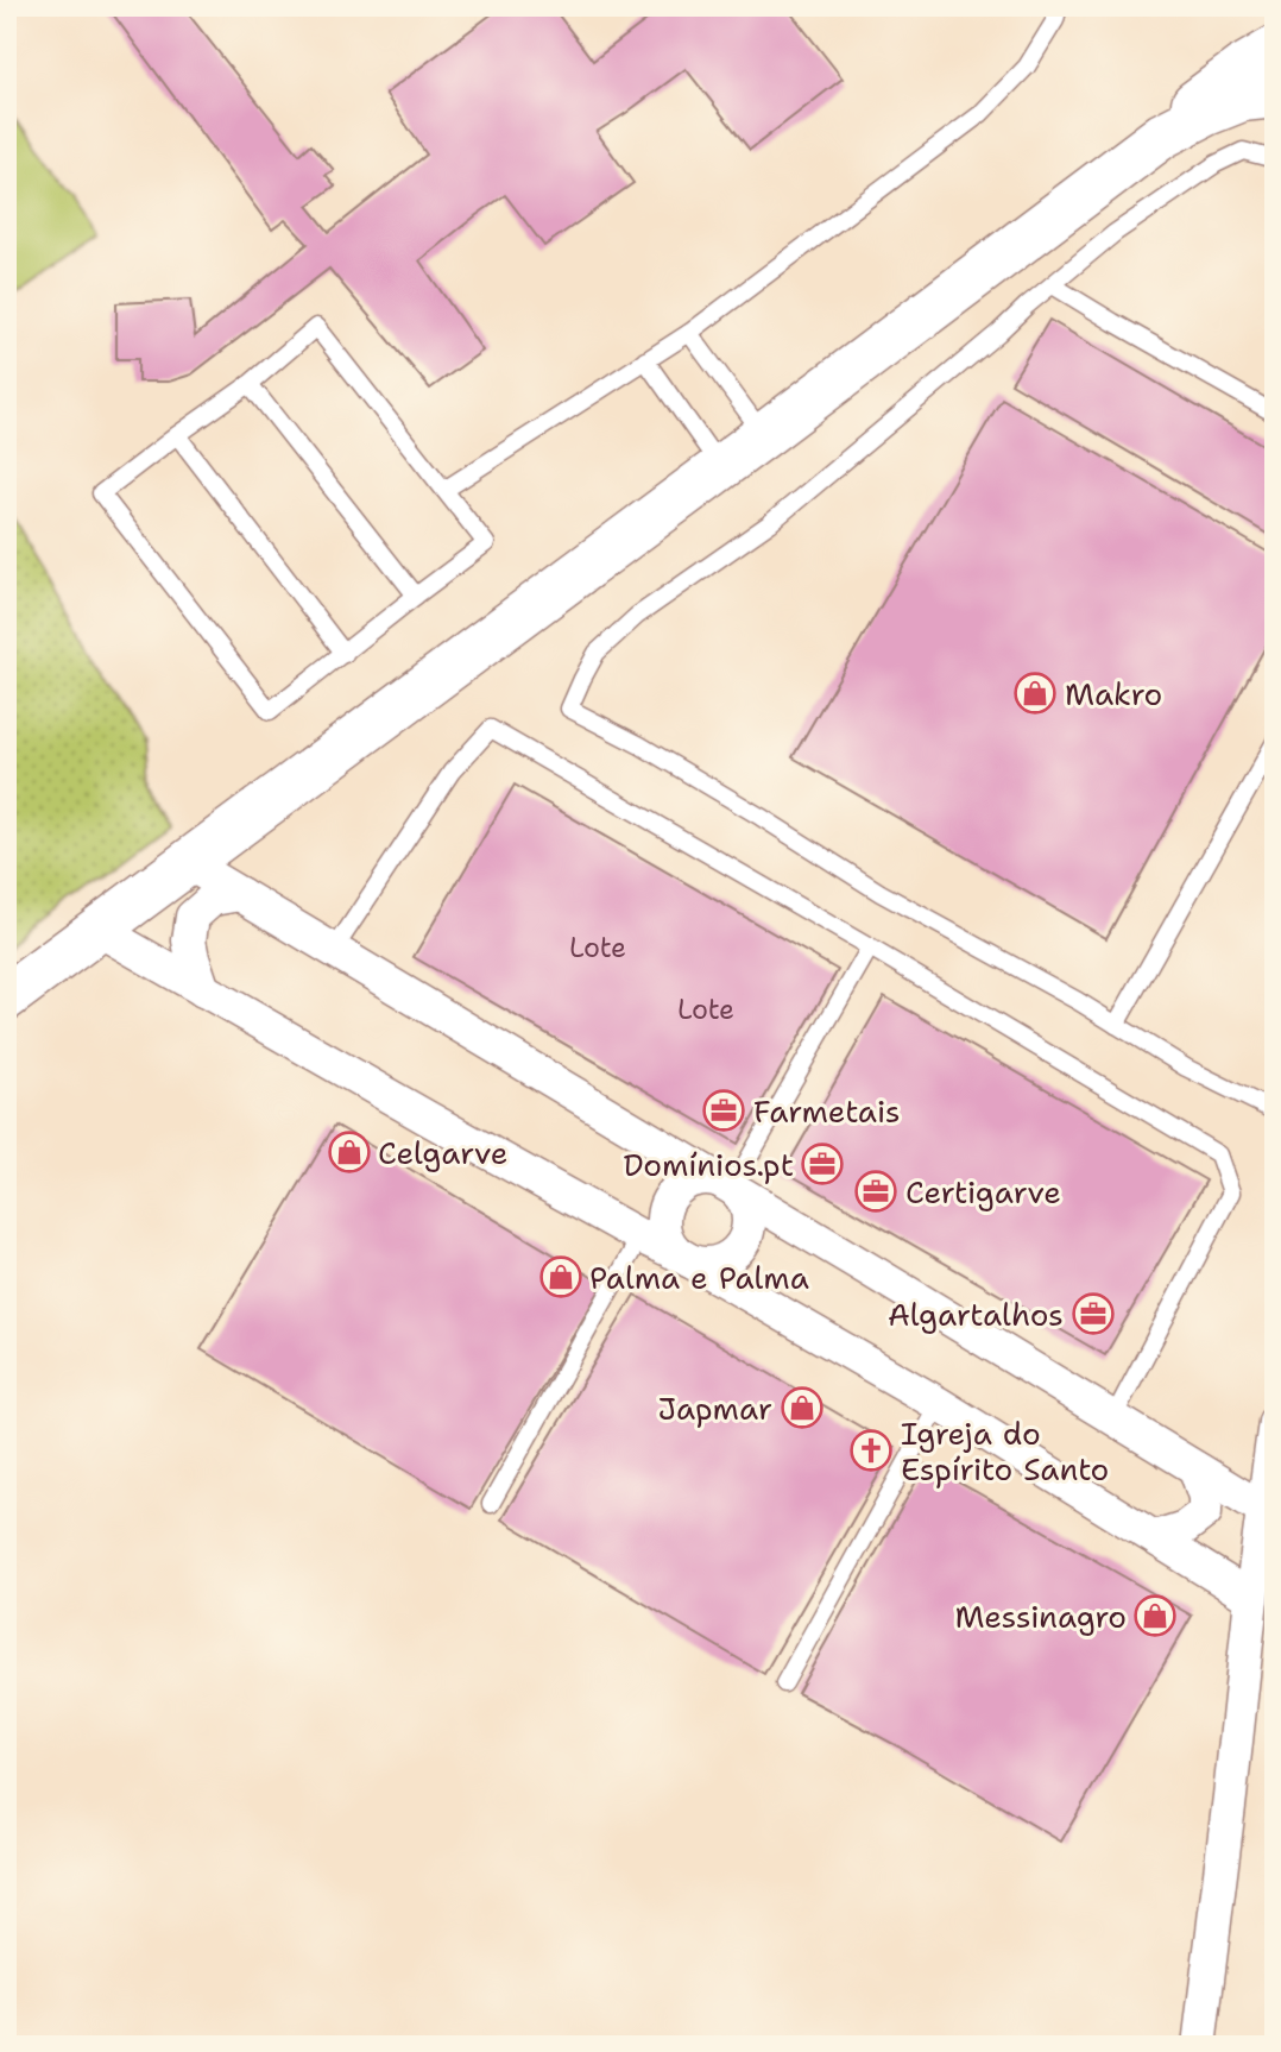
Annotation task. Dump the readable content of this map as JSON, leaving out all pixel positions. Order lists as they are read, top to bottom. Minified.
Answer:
{"places":{"shop":["Makro","Celgarve","Palma e Palma","Japmar","Messinagro"],"office":["Farmetais","Domínios.pt","Certigarve","Algartalhos"],"church":["Igreja do Espírito Santo"]},"house_numbers":["Lote","Lote"]}
